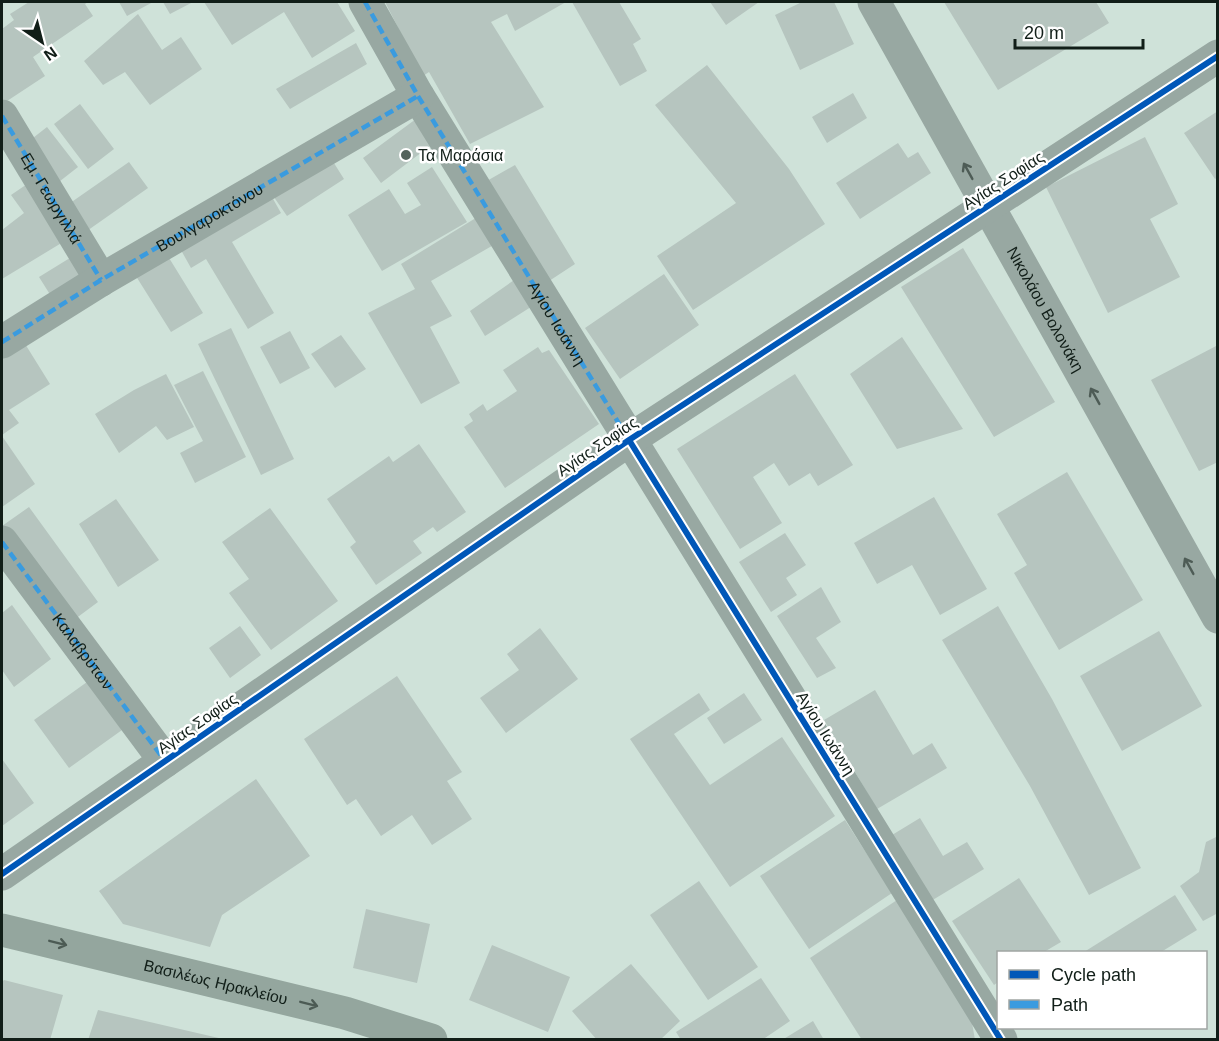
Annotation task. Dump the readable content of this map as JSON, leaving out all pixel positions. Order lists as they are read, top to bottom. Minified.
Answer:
{"streets":{"street":["Αγίας Σοφίας","Εμ. Γεωργιλλά","Βουλγαροκτόνου","Νικολάου Βολονάκη","Αγίου Ιωάννη","Καλαβρύτων","Βασιλέως Ηρακλείου"]},"crossings":[["Αγίας Σοφίας","Νικολάου Βολονάκη"],["Αγίας Σοφίας","Αγίου Ιωάννη"],["Αγίας Σοφίας","Καλαβρύτων"],["Εμ. Γεωργιλλά","Βουλγαροκτόνου"],["Βουλγαροκτόνου","Αγίου Ιωάννη"]],"one_way":["Νικολάου Βολονάκη","Βασιλέως Ηρακλείου"],"places":["Τα Μαράσια"],"legend":["Cycle path","Path"],"scale_bar":"20 m","north":"bottom right"}
